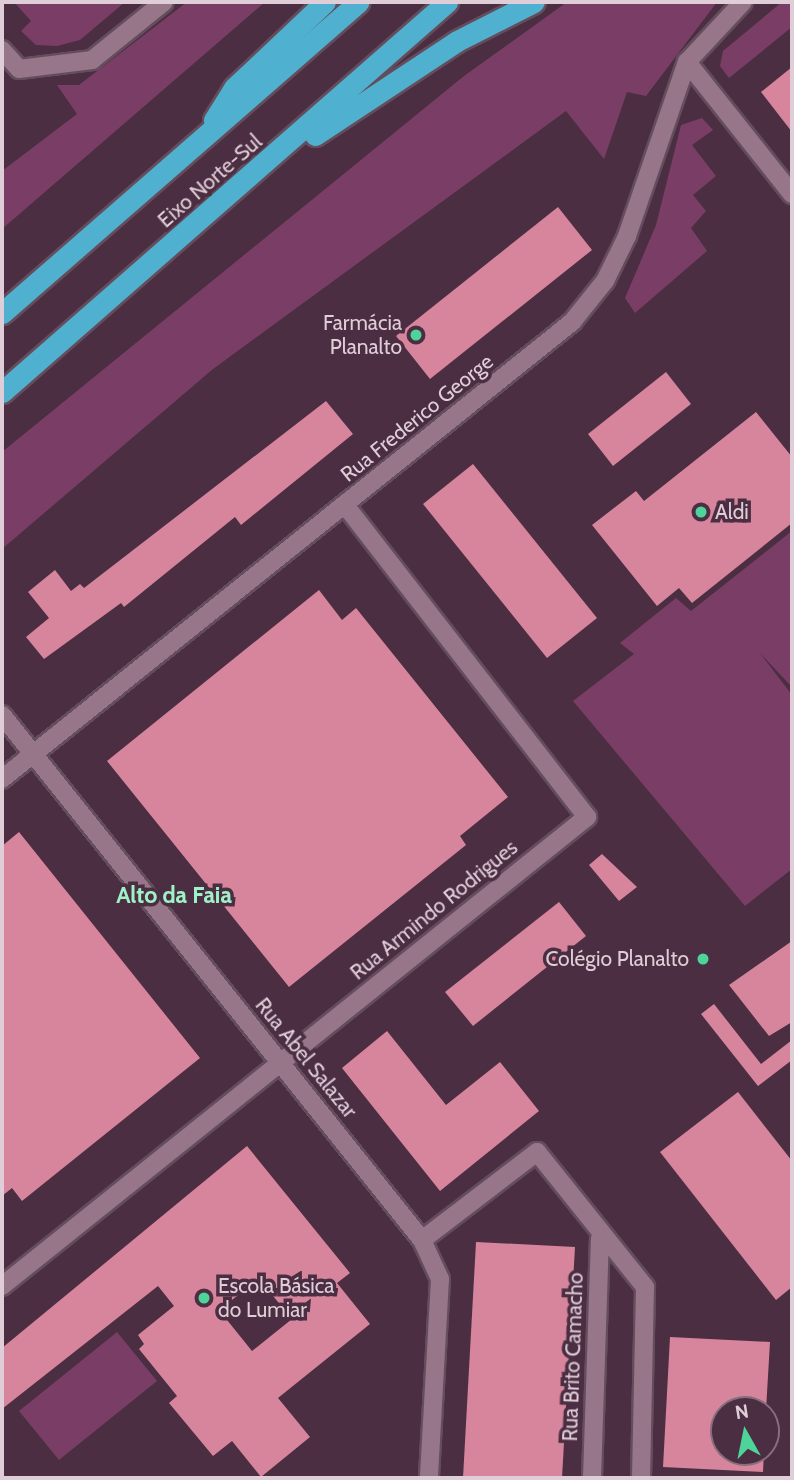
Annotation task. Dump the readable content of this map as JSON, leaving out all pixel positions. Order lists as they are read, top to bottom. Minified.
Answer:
{"streets":{"highway":["Eixo Norte-Sul"],"street":["Rua Frederico George","Rua Armindo Rodrigues","Rua Abel Salazar","Rua Brito Camacho"]},"crossings":[["Rua Frederico George","Rua Armindo Rodrigues"],["Rua Frederico George","Rua Abel Salazar"],["Rua Armindo Rodrigues","Rua Abel Salazar"]],"districts":["Alto da Faia"],"places":["Farmácia Planalto","Aldi","Colégio Planalto","Escola Básica do Lumiar"],"north":"top"}
